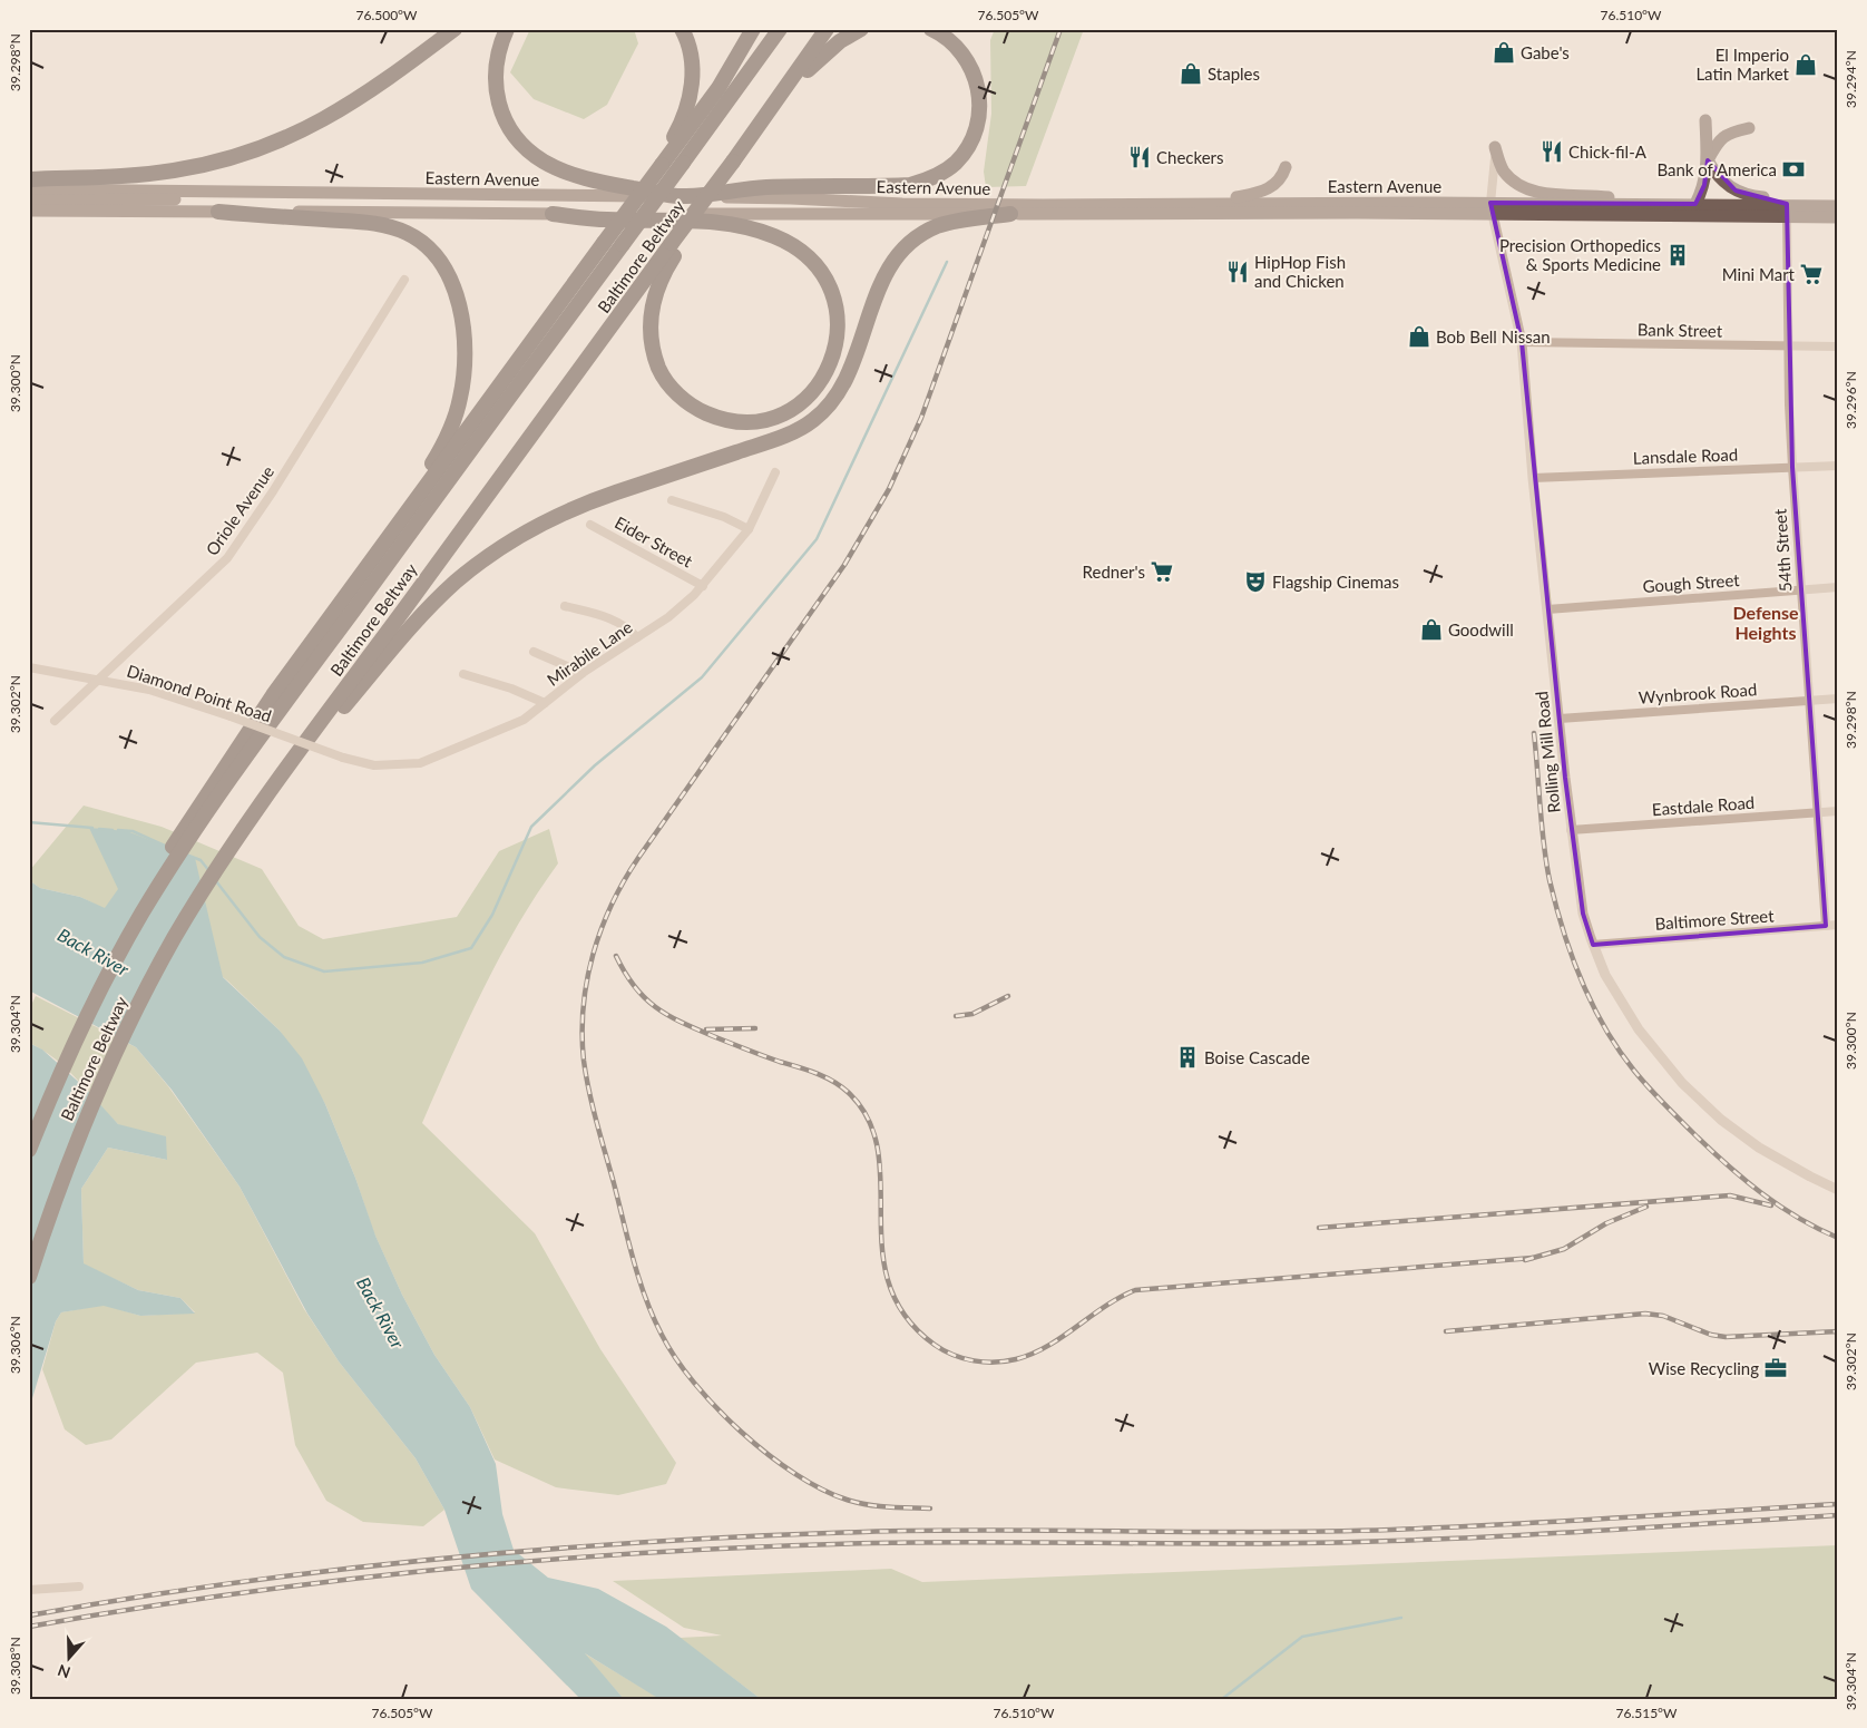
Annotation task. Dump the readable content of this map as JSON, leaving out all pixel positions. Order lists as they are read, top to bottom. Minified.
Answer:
{"streets":{"highway":["Baltimore Beltway"],"main road":["Eastern Avenue"],"street":["Bank Street","Lansdale Road","Oriole Avenue","Eider Street","54th Street","Gough Street","Mirabile Lane","Diamond Point Road","Wynbrook Road","Rolling Mill Road","Eastdale Road","Baltimore Street"]},"crossings":[["Eastern Avenue","54th Street"],["Eastern Avenue","Rolling Mill Road"],["Bank Street","54th Street"],["Bank Street","Rolling Mill Road"],["Lansdale Road","54th Street"],["Lansdale Road","Rolling Mill Road"],["Oriole Avenue","Diamond Point Road"],["Eider Street","Mirabile Lane"],["54th Street","Gough Street"],["54th Street","Wynbrook Road"],["54th Street","Eastdale Road"],["54th Street","Baltimore Street"],["Gough Street","Rolling Mill Road"],["Mirabile Lane","Diamond Point Road"],["Wynbrook Road","Rolling Mill Road"],["Rolling Mill Road","Eastdale Road"],["Rolling Mill Road","Baltimore Street"]],"districts":["Defense Heights"],"water":["Back River"],"places":{"shop":["Gabe's","El Imperio Latin Market","Staples","Bob Bell Nissan","Goodwill"],"restaurant":["Chick-fil-A","Checkers","HipHop Fish and Chicken"],"bank":["Bank of America"],"building":["Precision Orthopedics & Sports Medicine","Boise Cascade"],"supermarket":["Mini Mart","Redner's"],"theatre":["Flagship Cinemas"],"office":["Wise Recycling"]},"north":"bottom","coordinates":["76.500°W","76.505°W","76.510°W","39.298°N","39.294°N","39.300°N","39.296°N","39.302°N","39.304°N","39.306°N","39.308°N","76.515°W"]}
